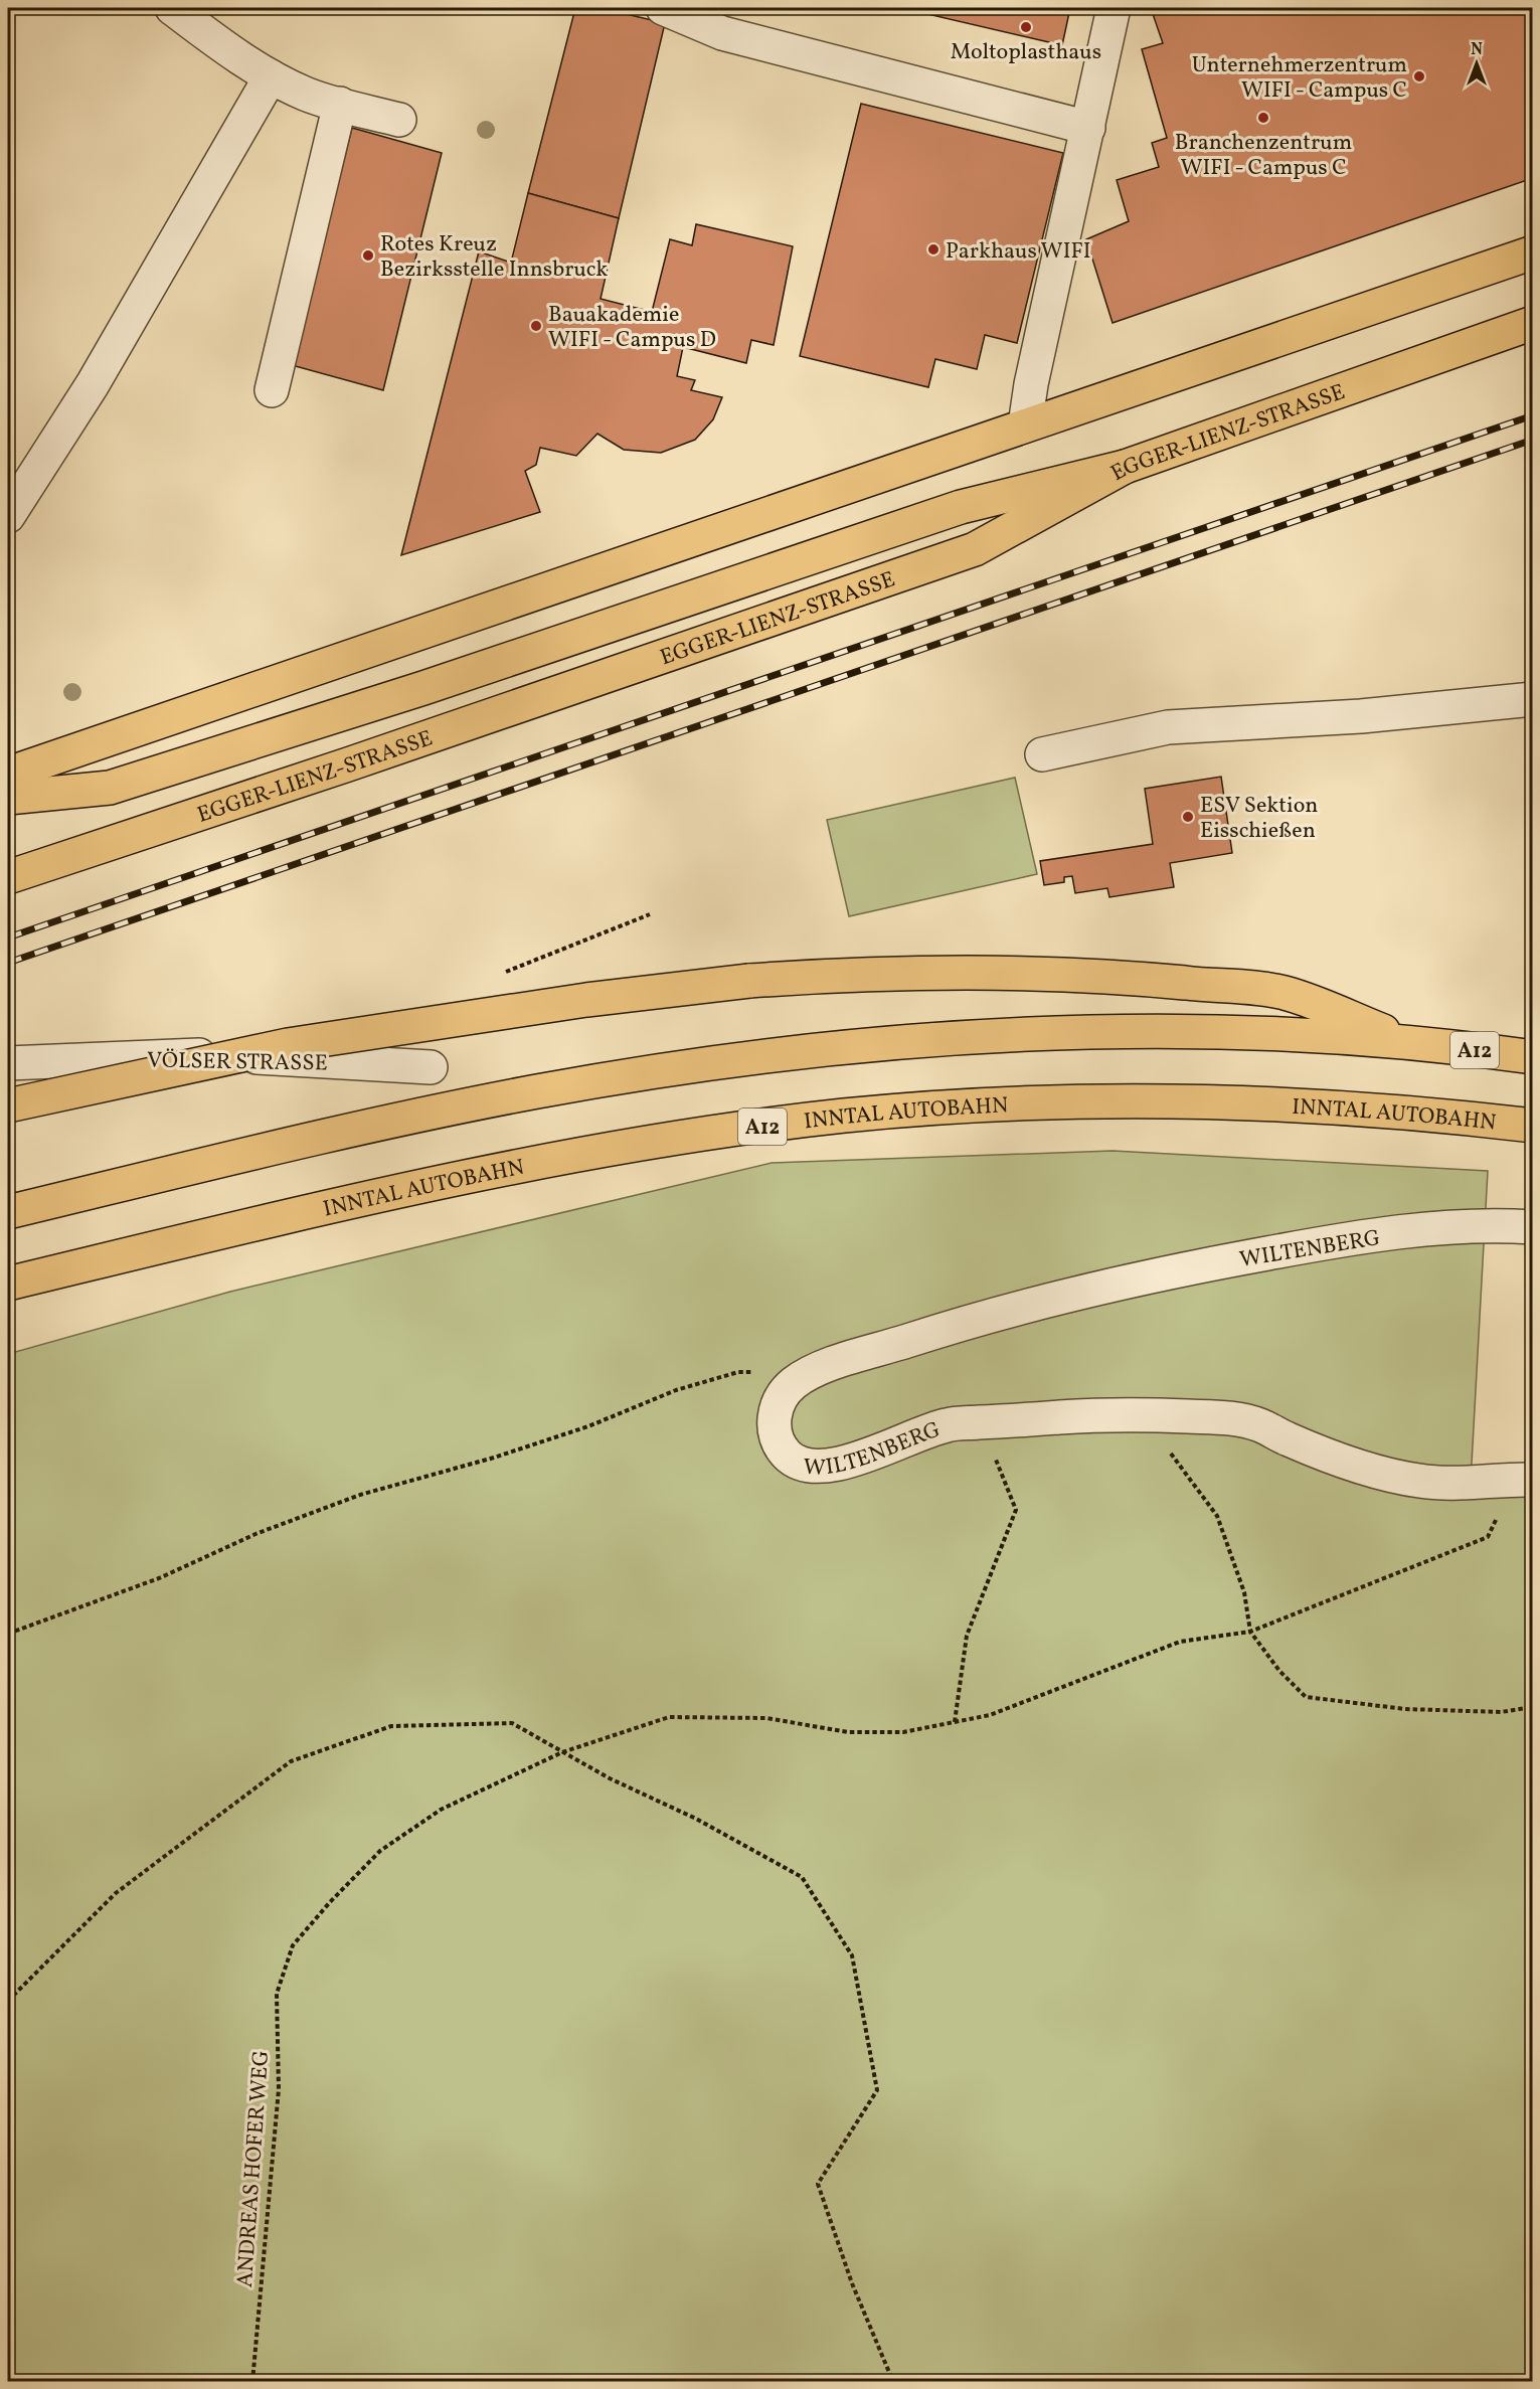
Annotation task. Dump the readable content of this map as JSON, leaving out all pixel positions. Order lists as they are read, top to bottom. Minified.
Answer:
{"streets":{"main road":["EGGER-LIENZ-STRASSE","A12","INNTAL AUTOBAHN"],"street":["VÖLSER STRASSE","WILTENBERG"],"path":["ANDREAS HOFER WEG"]},"crossings":[["WILTENBERG","ANDREAS HOFER WEG"]],"places":["Moltoplasthaus","Unternehmerzentrum WIFI - Campus C","Branchenzentrum WIFI - Campus C","Parkhaus WIFI","Rotes Kreuz Bezirksstelle Innsbruck","Bauakademie WIFI - Campus D","ESV Sektion Eisschießen"],"north":"top"}
